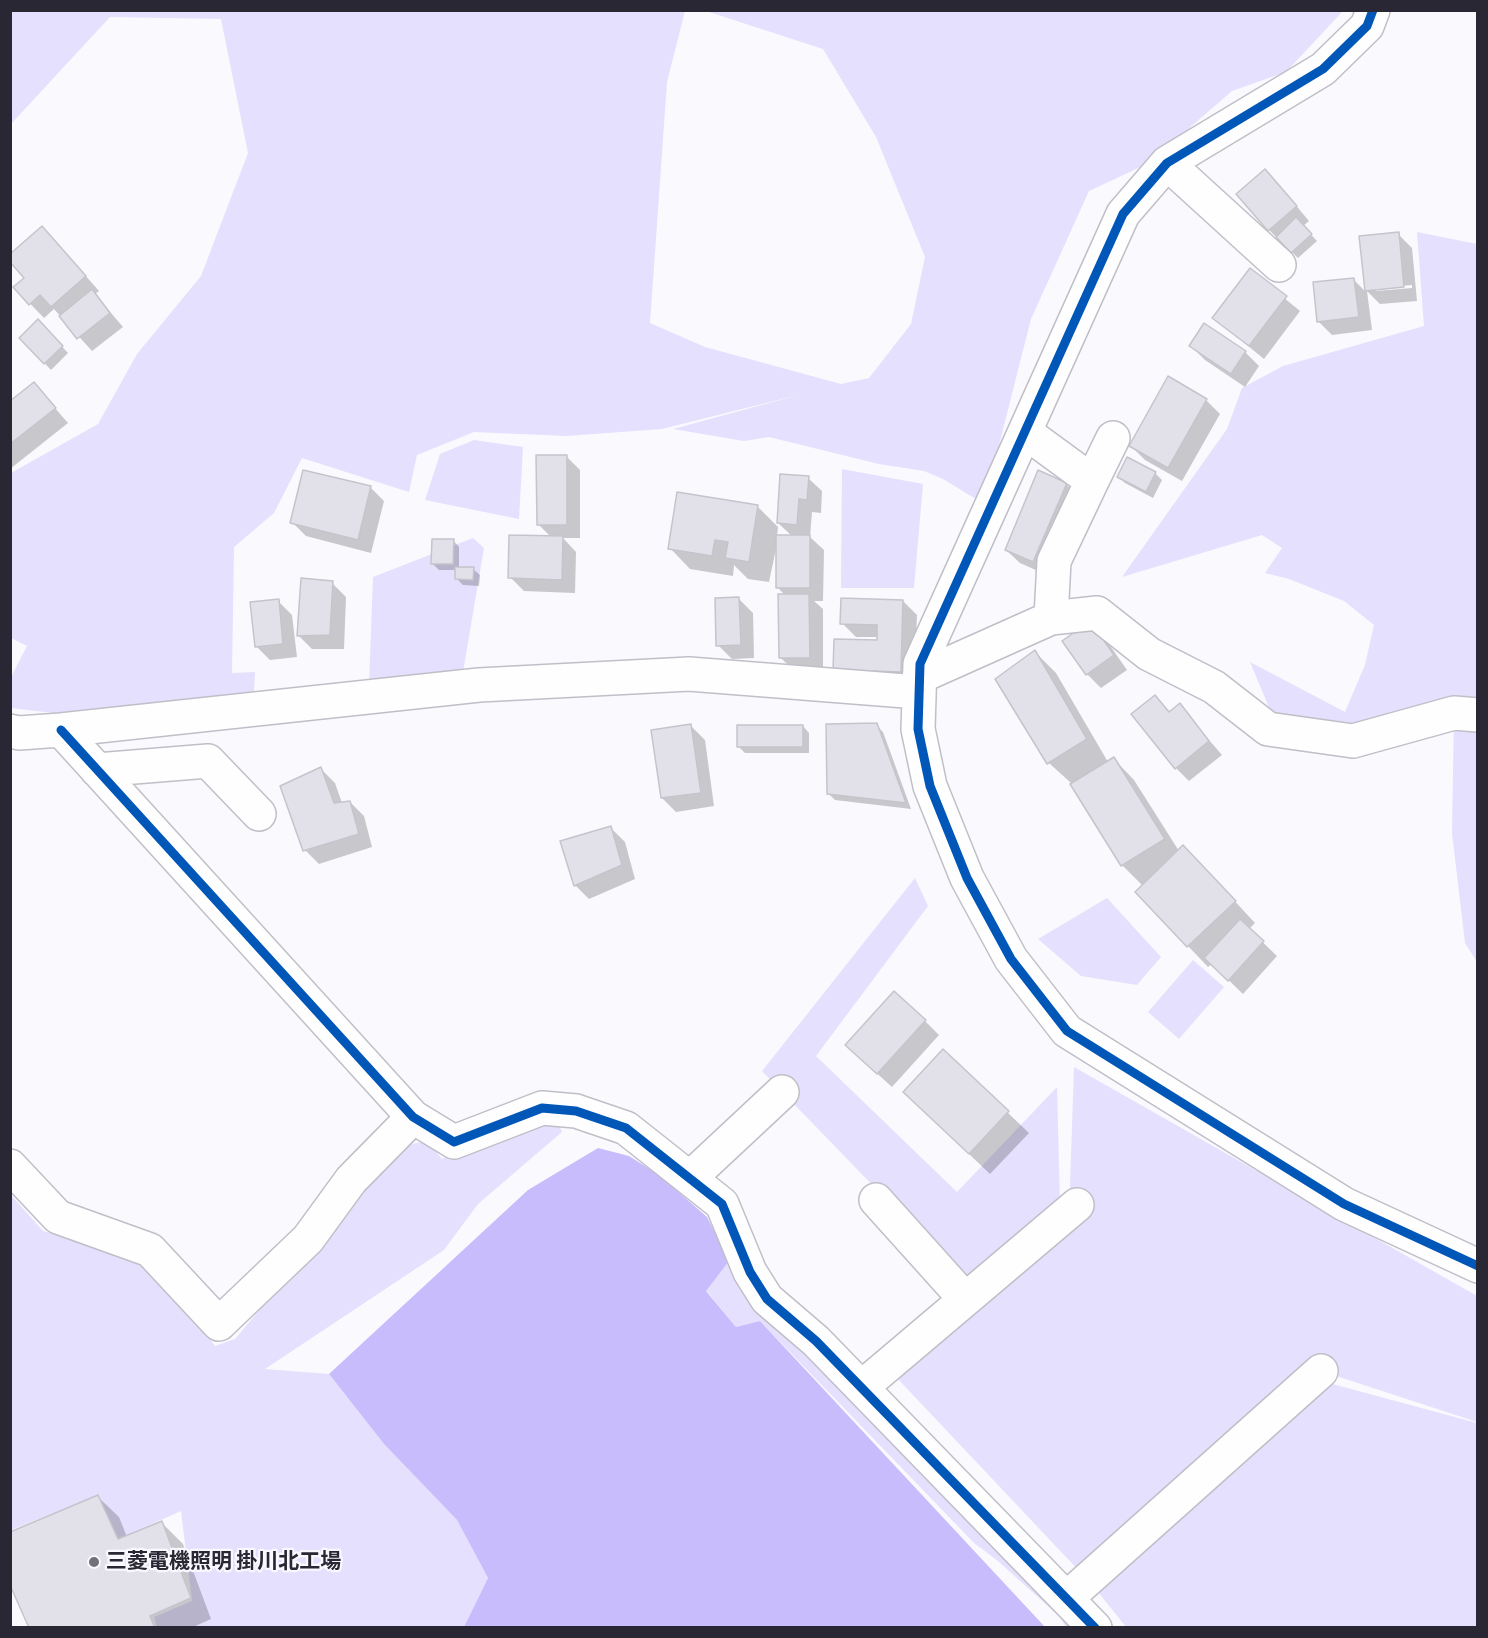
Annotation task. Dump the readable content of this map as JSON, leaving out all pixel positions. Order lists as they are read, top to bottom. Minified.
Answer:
{"places":["三菱電機照明 掛川北工場"]}
